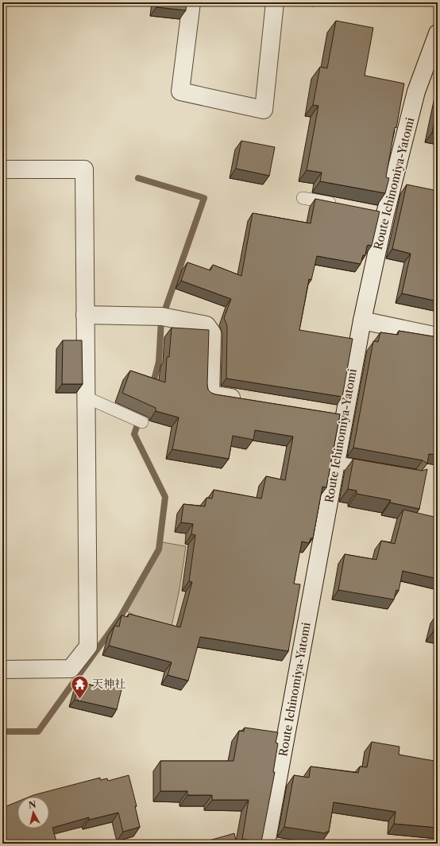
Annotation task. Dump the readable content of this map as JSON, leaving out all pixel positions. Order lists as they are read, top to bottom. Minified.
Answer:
{"streets":{"street":["Route Ichinomiya-Yatomi"]},"places":{"temple":["天神社"]},"north":"top"}
